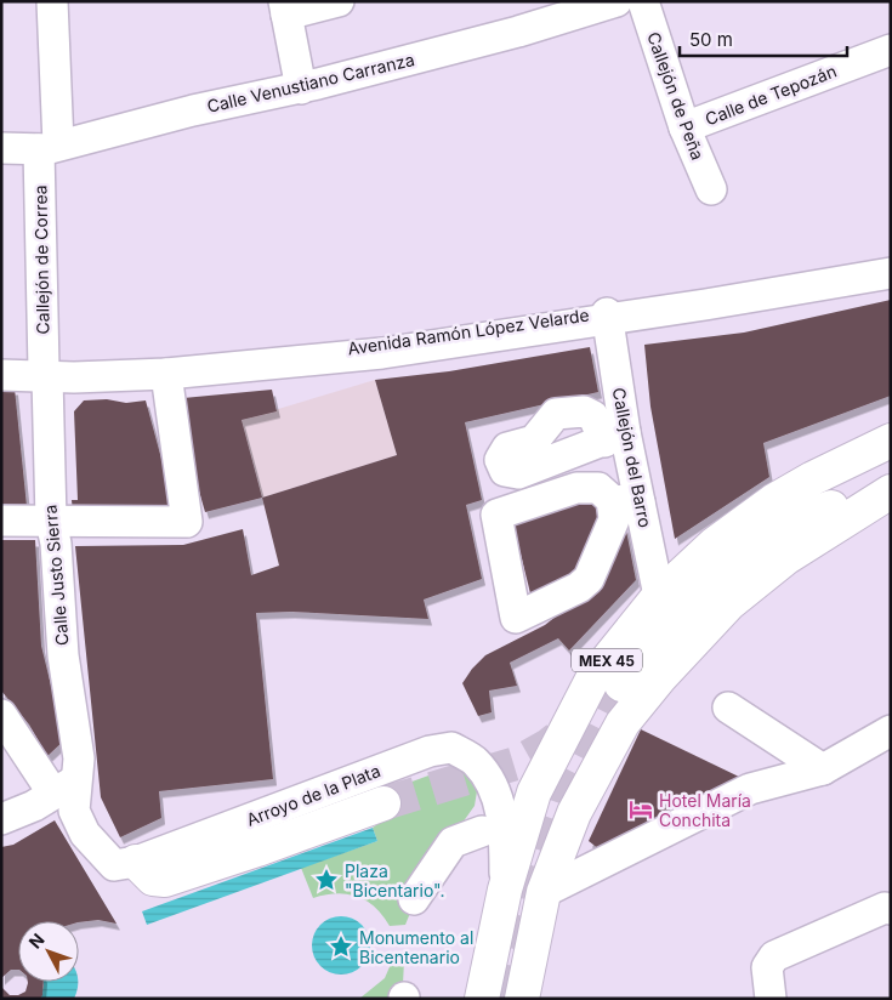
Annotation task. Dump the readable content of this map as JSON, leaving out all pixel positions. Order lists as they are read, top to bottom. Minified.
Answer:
{"streets":{"main road":["MEX 45"],"street":["Calle Venustiano Carranza","Calle de Tepozán","Callejón de Peña","Callejón de Correa","Avenida Ramón López Velarde","Callejón del Barro","Calle Justo Sierra","Arroyo de la Plata"]},"crossings":[["Calle Venustiano Carranza","Callejón de Correa"],["Calle de Tepozán","Callejón de Peña"],["Callejón de Correa","Avenida Ramón López Velarde"],["Callejón de Correa","Calle Justo Sierra"],["Avenida Ramón López Velarde","Callejón del Barro"],["Avenida Ramón López Velarde","Calle Justo Sierra"],["Callejón del Barro","MEX 45"],["Calle Justo Sierra","Arroyo de la Plata"],["MEX 45","Arroyo de la Plata"]],"places":{"hotel":["Hotel María Conchita"],"place":["Plaza \"Bicentario\".","Monumento al Bicentenario"]},"scale_bar":"50 m","north":"top left"}
